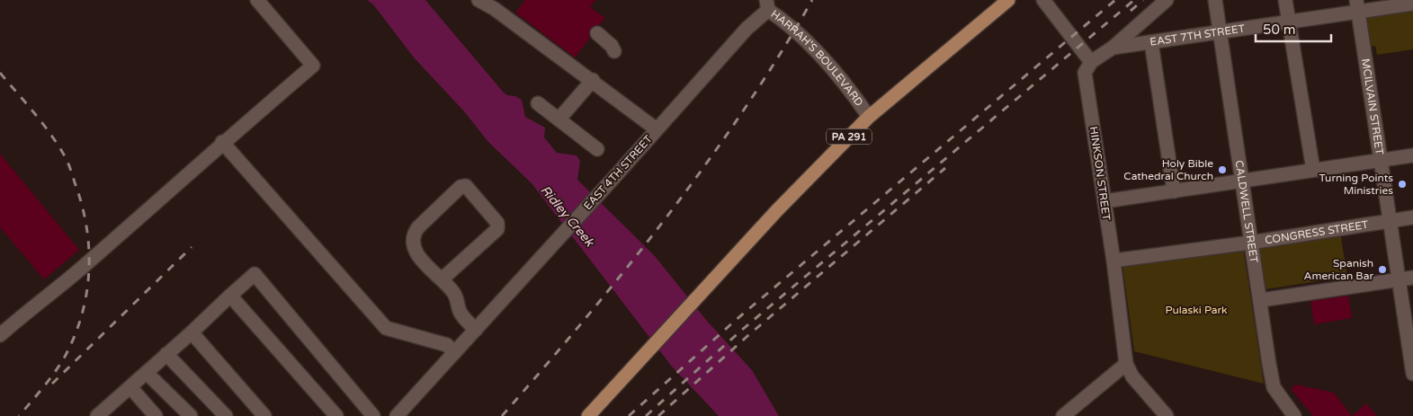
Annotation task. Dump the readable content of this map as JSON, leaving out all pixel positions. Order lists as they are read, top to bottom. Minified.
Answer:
{"streets":{"main road":["PA 291"],"street":["EAST 7TH STREET","HARRAH'S BOULEVARD","MCILVAIN STREET","EAST 4TH STREET","HINKSON STREET","CALDWELL STREET","CONGRESS STREET"]},"crossings":[["EAST 7TH STREET","MCILVAIN STREET"],["EAST 7TH STREET","HINKSON STREET"],["EAST 7TH STREET","CALDWELL STREET"],["HARRAH'S BOULEVARD","PA 291"],["HARRAH'S BOULEVARD","EAST 4TH STREET"],["MCILVAIN STREET","CONGRESS STREET"],["HINKSON STREET","CONGRESS STREET"],["CALDWELL STREET","CONGRESS STREET"]],"water":["Ridley Creek"],"parks":["Pulaski Park"],"places":["Holy Bible Cathedral Church","Turning Points Ministries","Spanish American Bar"],"scale_bar":"50 m"}
